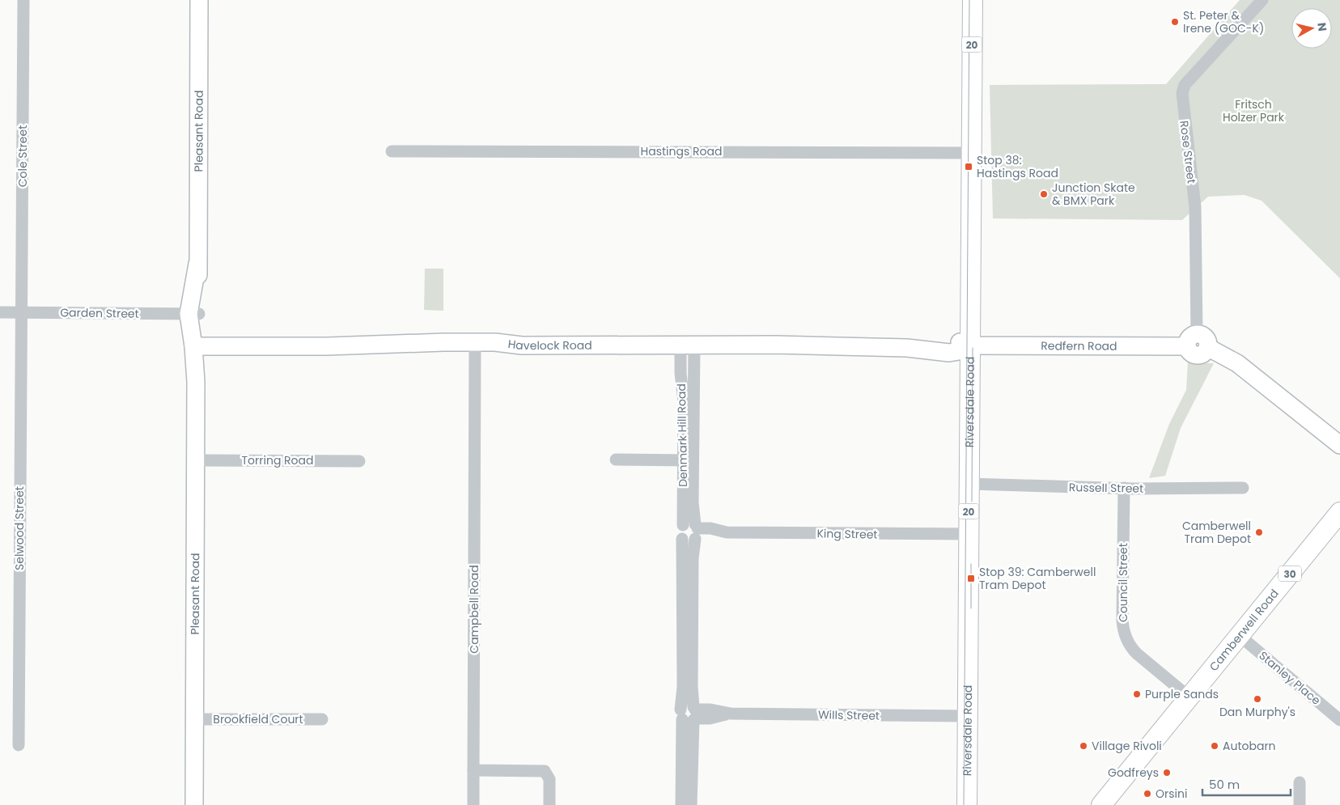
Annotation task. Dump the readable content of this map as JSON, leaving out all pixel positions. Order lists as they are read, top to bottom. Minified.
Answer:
{"streets":{"main road":["20","Riversdale Road","30","Camberwell Road"],"street":["Pleasant Road","Hastings Road","Rose Street","Cole Street","Garden Street","Havelock Road","Redfern Road","Denmark Hill Road","Torring Road","Russell Street","Selwood Street","King Street","Council Street","Campbell Road","Stanley Place","Wills Street","Brookfield Court"]},"crossings":[["Pleasant Road","Garden Street"],["Pleasant Road","Havelock Road"],["Pleasant Road","Torring Road"],["Pleasant Road","Brookfield Court"],["Hastings Road","Riversdale Road"],["Rose Street","Redfern Road"],["Cole Street","Garden Street"],["Cole Street","Selwood Street"],["Garden Street","Selwood Street"],["Havelock Road","Redfern Road"],["Havelock Road","Riversdale Road"],["Havelock Road","Denmark Hill Road"],["Havelock Road","Campbell Road"],["Redfern Road","Riversdale Road"],["Riversdale Road","Russell Street"],["Riversdale Road","King Street"],["Riversdale Road","Wills Street"],["Denmark Hill Road","King Street"],["Denmark Hill Road","Wills Street"],["Russell Street","Council Street"],["Council Street","Camberwell Road"],["Camberwell Road","Stanley Place"]],"parks":["Fritsch Holzer Park"],"places":{"other":["St. Peter & Irene (GOC-K)","Junction Skate & BMX Park","Camberwell Tram Depot","Purple Sands","Dan Murphy's","Village Rivoli","Autobarn","Godfreys","Orsini"],"transit":["Stop 38: Hastings Road","Stop 39: Camberwell Tram Depot"]},"scale_bar":"50 m","north":"right"}
